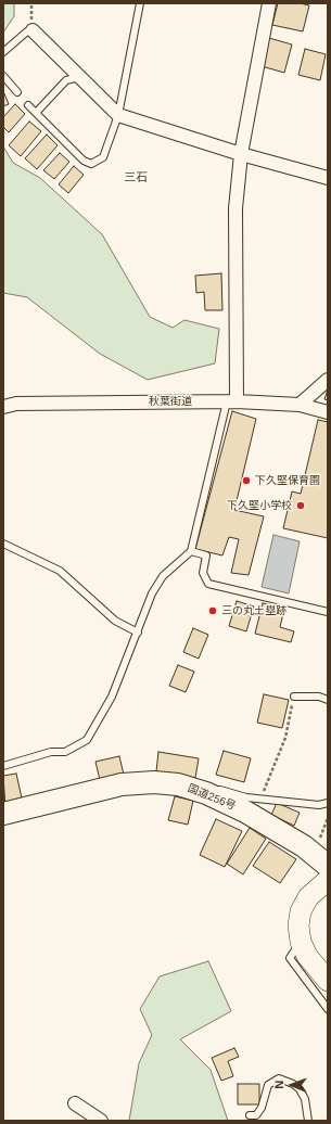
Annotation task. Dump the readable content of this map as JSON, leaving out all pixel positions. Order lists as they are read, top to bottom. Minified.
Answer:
{"streets":{"highway":["国道256号"],"street":["秋葉街道"]},"districts":["三石"],"places":["下久堅保育園","下久堅小学校","三の丸土塁跡"],"north":"left"}
